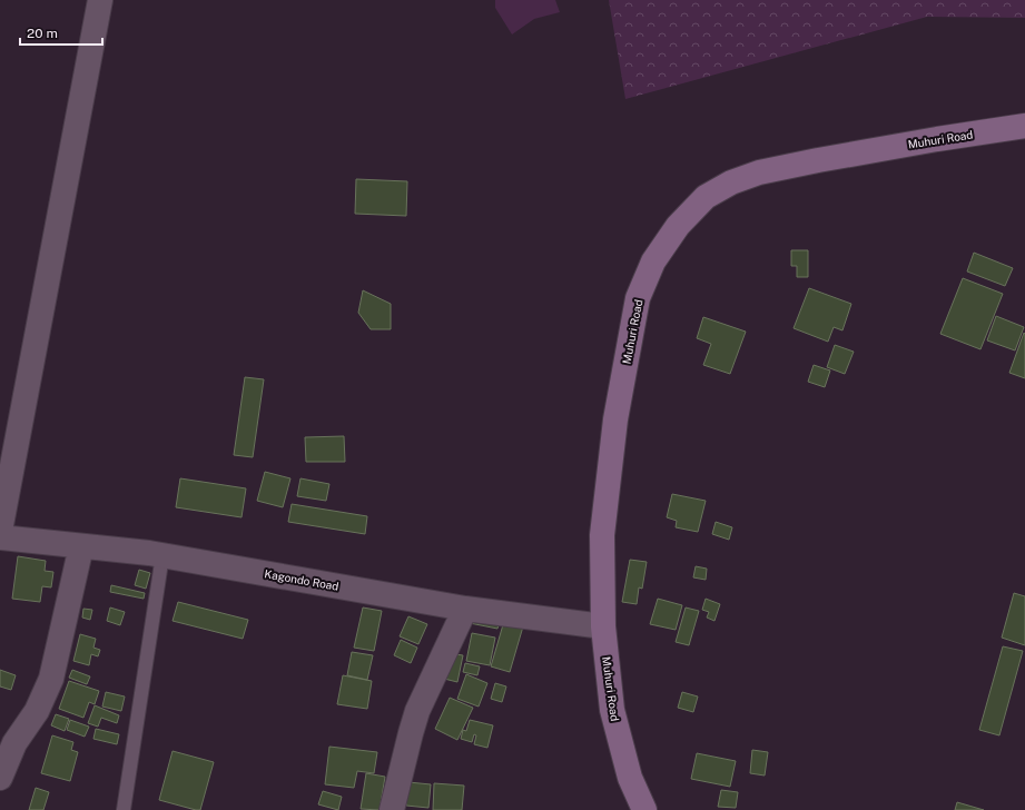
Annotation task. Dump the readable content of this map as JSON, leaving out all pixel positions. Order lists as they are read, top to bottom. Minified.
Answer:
{"streets":{"main road":["Muhuri Road"],"street":["Kagondo Road"]},"crossings":[["Muhuri Road","Kagondo Road"]],"scale_bar":"20 m"}
